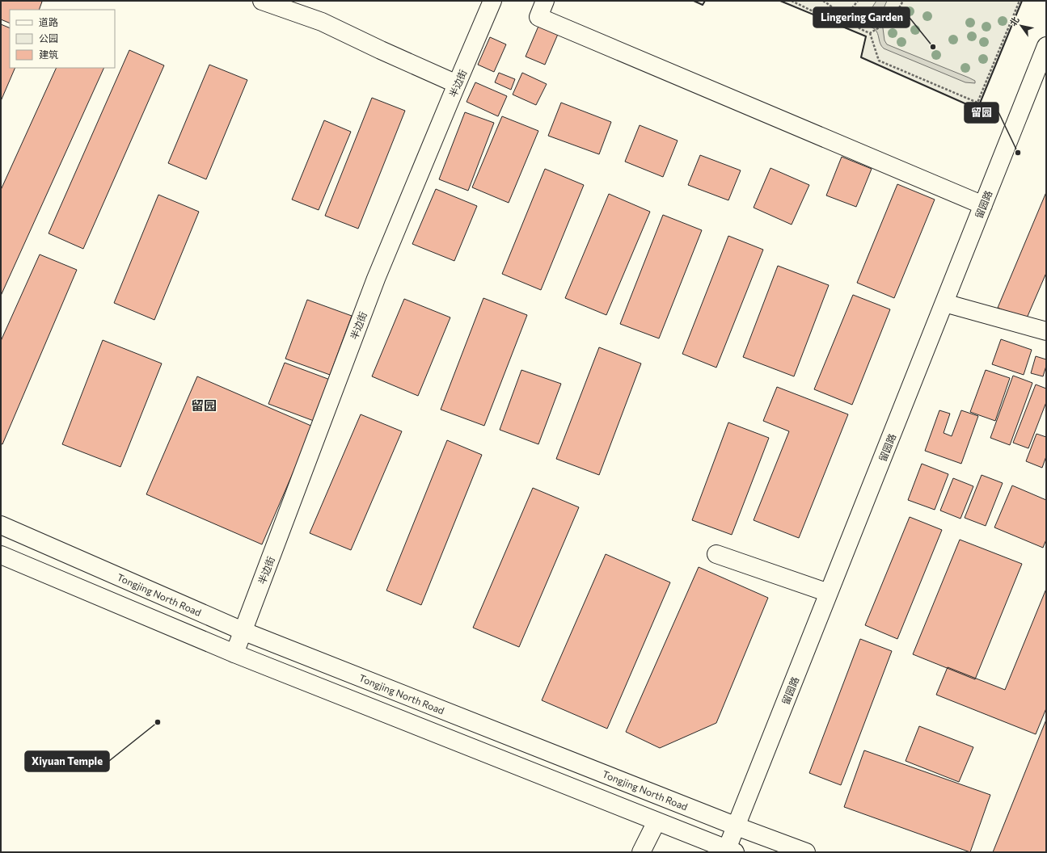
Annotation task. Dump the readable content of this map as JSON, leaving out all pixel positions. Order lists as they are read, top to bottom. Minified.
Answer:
{"streets":{"street":["半边街","留园路","Tongjing North Road"]},"crossings":[["半边街","Tongjing North Road"],["留园路","Tongjing North Road"]],"districts":["留园"],"places":["Lingering Garden","留园","Xiyuan Temple"],"legend":["道路","公园","建筑"],"north":"top left"}
